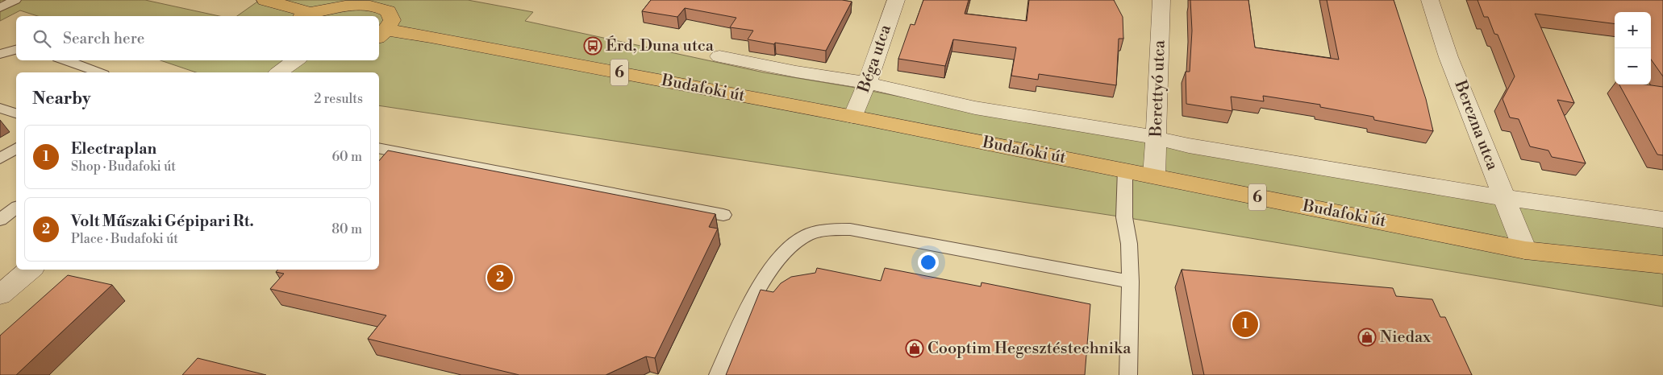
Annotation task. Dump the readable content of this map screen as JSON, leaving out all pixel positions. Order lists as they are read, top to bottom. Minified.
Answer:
{"streets":{"main road":["6","Budafoki út"],"street":["Béga utca","Berettyó utca","Berezna utca"]},"crossings":[["Béga utca","Budafoki út"],["6","Budafoki út"],["Budafoki út","Berettyó utca"],["Budafoki út","Berezna utca"]],"places":{"bus stop":["Érd, Duna utca"],"shop":["Niedax","Cooptim Hegesztéstechnika"]},"page":{"map_buttons":["+","−"],"search":"Search here","heading":["Nearby","2 results"],"list":[{"mark":"1","name":"Electraplan","note":"Shop · Budafoki út","value":"60 m"},{"mark":"2","name":"Volt Műszaki Gépipari Rt.","note":"Place · Budafoki út","value":"80 m"}],"pins":["2","1"]}}
